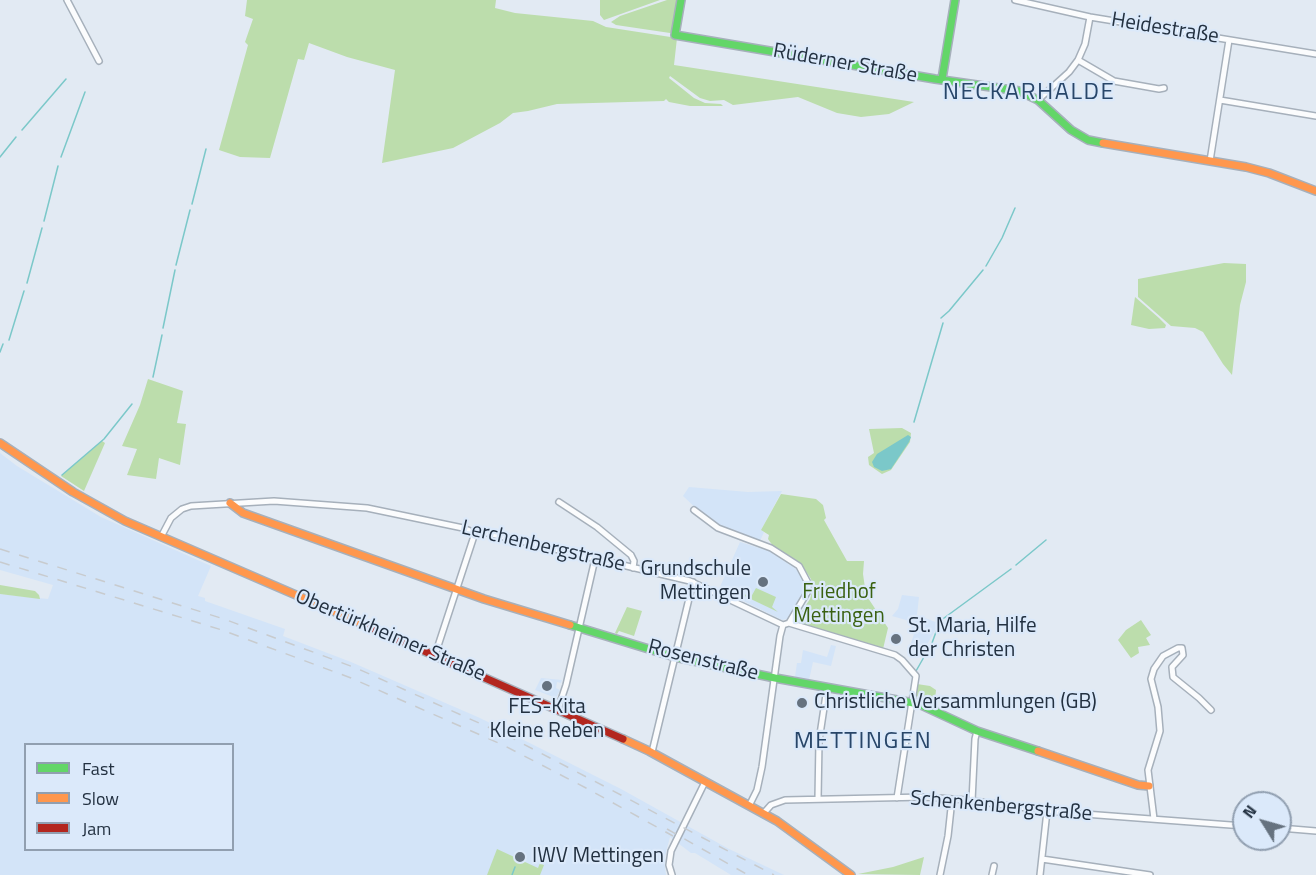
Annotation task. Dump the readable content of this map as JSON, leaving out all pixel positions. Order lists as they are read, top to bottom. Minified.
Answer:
{"streets":{"street":["Heidestraße","Rüderner Straße","Lerchenbergstraße","Obertürkheimer Straße","Rosenstraße","Schenkenbergstraße"]},"crossings":[["Lerchenbergstraße","Obertürkheimer Straße"],["Lerchenbergstraße","Rosenstraße"],["Obertürkheimer Straße","Schenkenbergstraße"]],"districts":["NECKARHALDE","METTINGEN"],"parks":["Friedhof Mettingen"],"places":["Grundschule Mettingen","St. Maria, Hilfe der Christen","FES-Kita Kleine Reben","Christliche Versammlungen (GB)","IWV Mettingen"],"legend":["Fast","Slow","Jam"],"north":"top left"}
